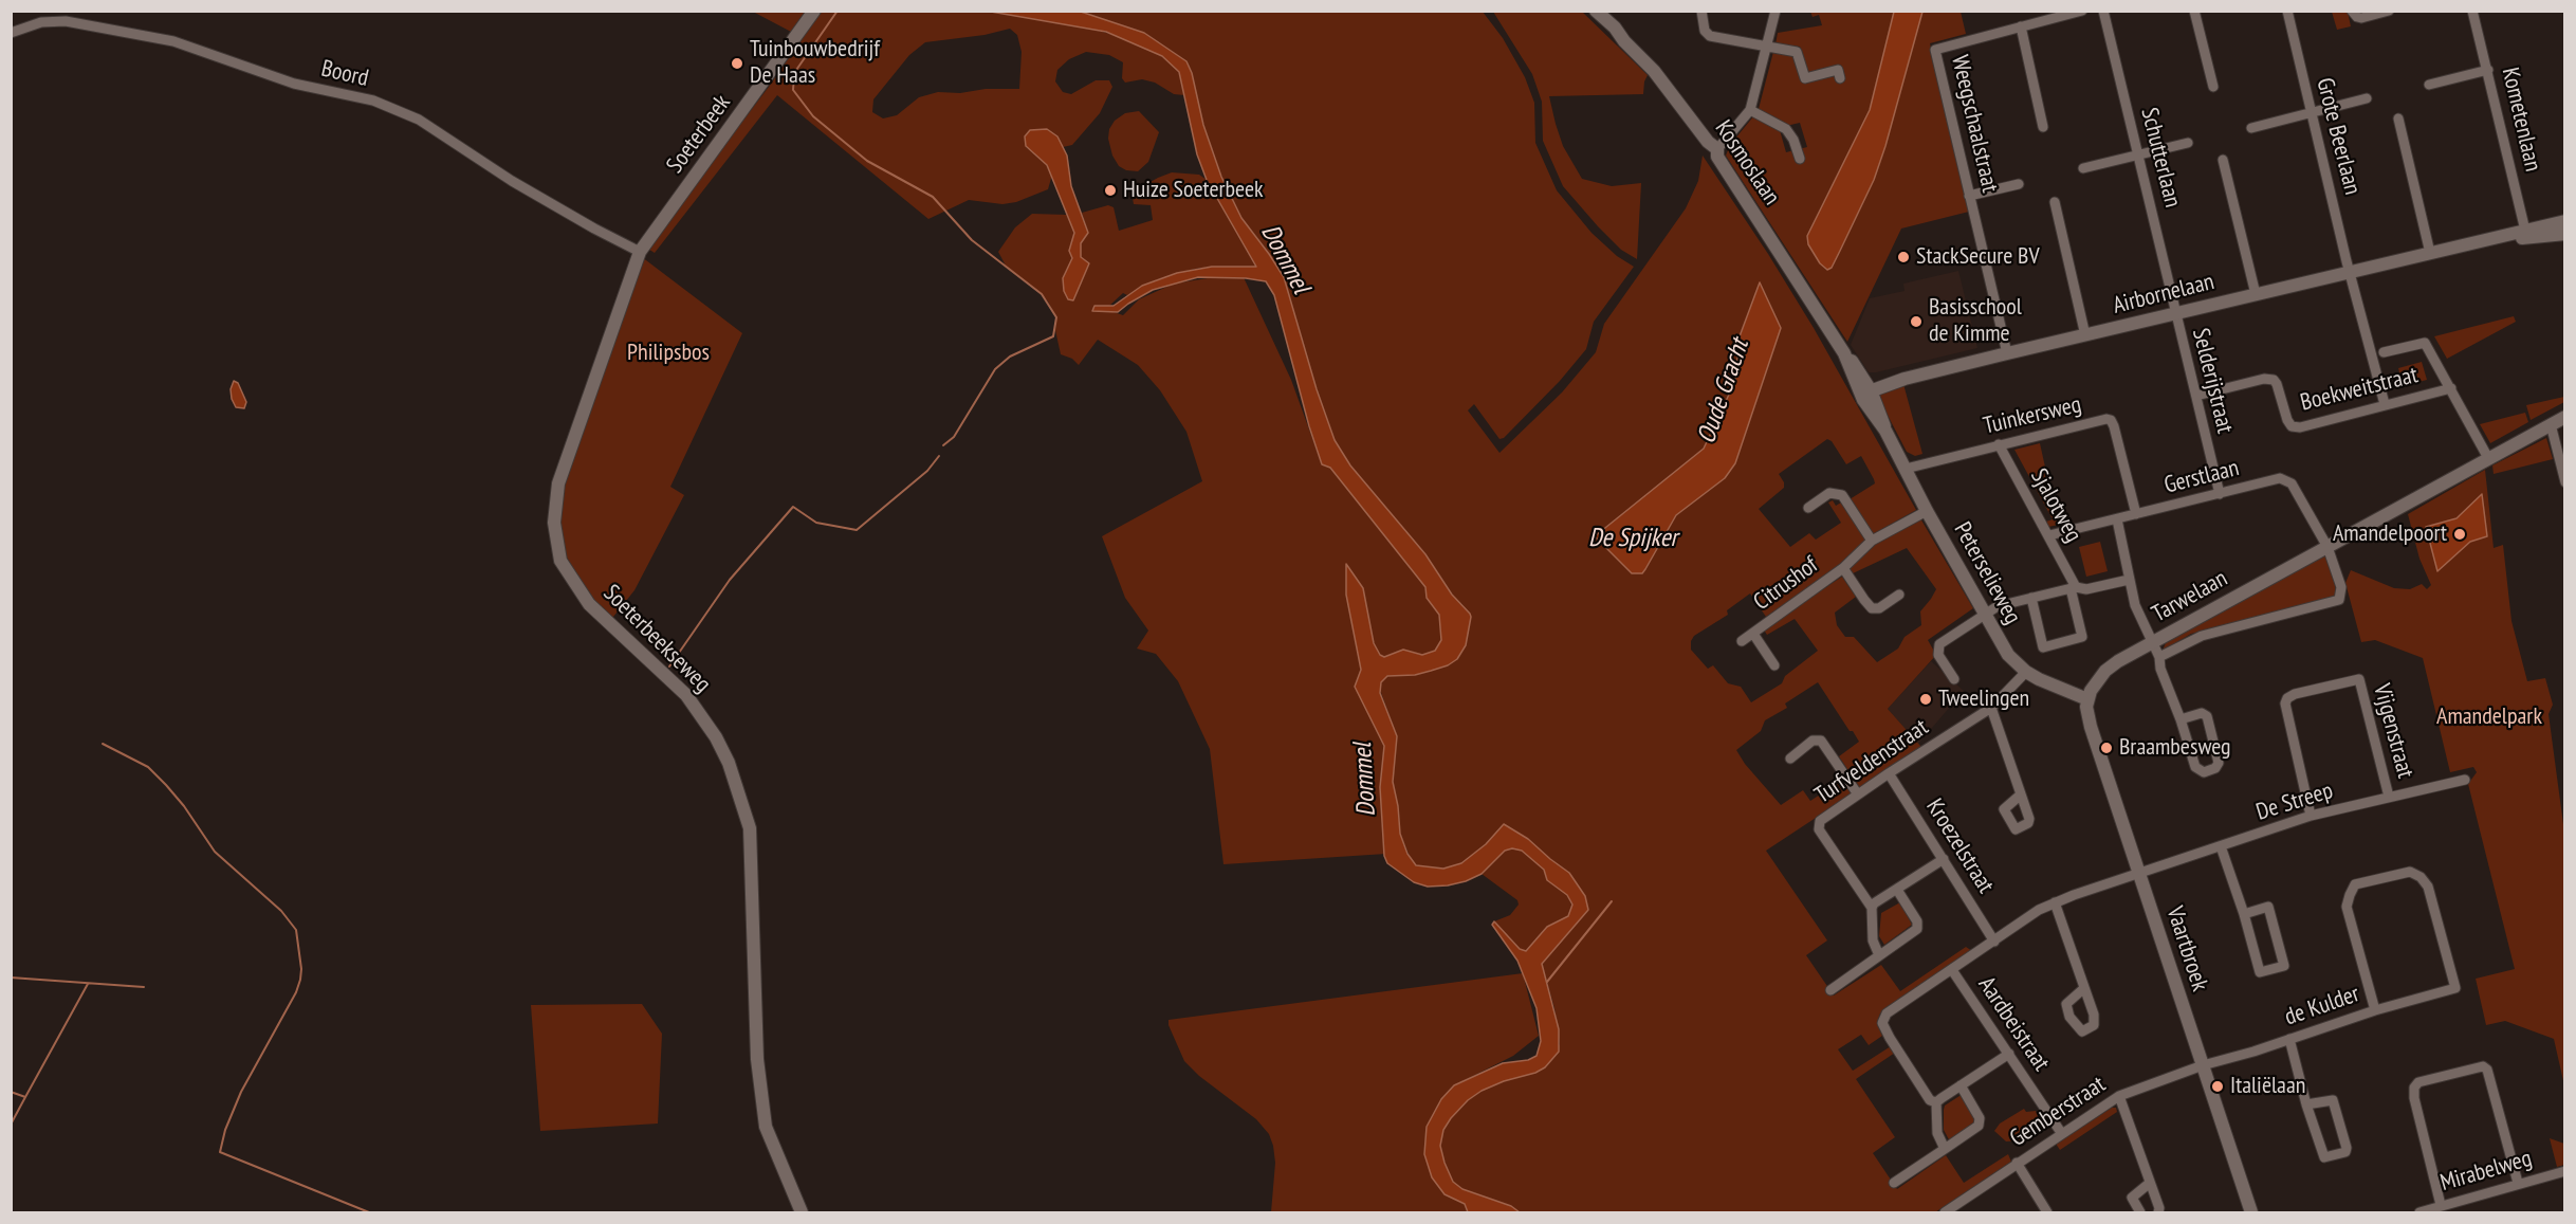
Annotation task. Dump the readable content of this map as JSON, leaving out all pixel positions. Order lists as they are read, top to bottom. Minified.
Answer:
{"streets":{"street":["Boord","Kometenlaan","Weegschaalstraat","Soeterbeek","Grote Beerlaan","Schutterlaan","Kosmoslaan","Airbornelaan","Selderijstraat","Boekweitstraat","Tuinkersweg","Gerstlaan","Sjalotweg","Peterselieweg","Citrushof","Tarwelaan","Soeterbeekseweg","Vijgenstraat","Turfveldenstraat","De Streep","Kroezelstraat","Vaartbroek","de Kulder","Aardbeistraat","Gemberstraat","Mirabelweg"]},"crossings":[["Boord","Soeterbeek"],["Boord","Soeterbeekseweg"],["Kometenlaan","Airbornelaan"],["Weegschaalstraat","Airbornelaan"],["Soeterbeek","Soeterbeekseweg"],["Grote Beerlaan","Airbornelaan"],["Grote Beerlaan","Boekweitstraat"],["Schutterlaan","Airbornelaan"],["Schutterlaan","Selderijstraat"],["Kosmoslaan","Airbornelaan"],["Kosmoslaan","Peterselieweg"],["Airbornelaan","Selderijstraat"],["Airbornelaan","Peterselieweg"],["Selderijstraat","Boekweitstraat"],["Selderijstraat","Gerstlaan"],["Boekweitstraat","Tarwelaan"],["Tuinkersweg","Gerstlaan"],["Tuinkersweg","Sjalotweg"],["Tuinkersweg","Peterselieweg"],["Gerstlaan","Sjalotweg"],["Gerstlaan","Tarwelaan"],["Peterselieweg","Citrushof"],["Peterselieweg","Tarwelaan"],["Peterselieweg","Turfveldenstraat"],["Peterselieweg","Vaartbroek"],["Tarwelaan","Vaartbroek"],["Vijgenstraat","De Streep"],["Turfveldenstraat","Kroezelstraat"],["De Streep","Vaartbroek"],["Vaartbroek","de Kulder"],["Vaartbroek","Gemberstraat"],["de Kulder","Gemberstraat"],["Aardbeistraat","Gemberstraat"]],"water":["Dommel","Oude Gracht","De Spijker"],"parks":["Philipsbos","Amandelpark"],"places":["Tuinbouwbedrijf De Haas","Huize Soeterbeek","StackSecure BV","Basisschool de Kimme","Amandelpoort","Tweelingen","Braambesweg","Italiëlaan"]}
